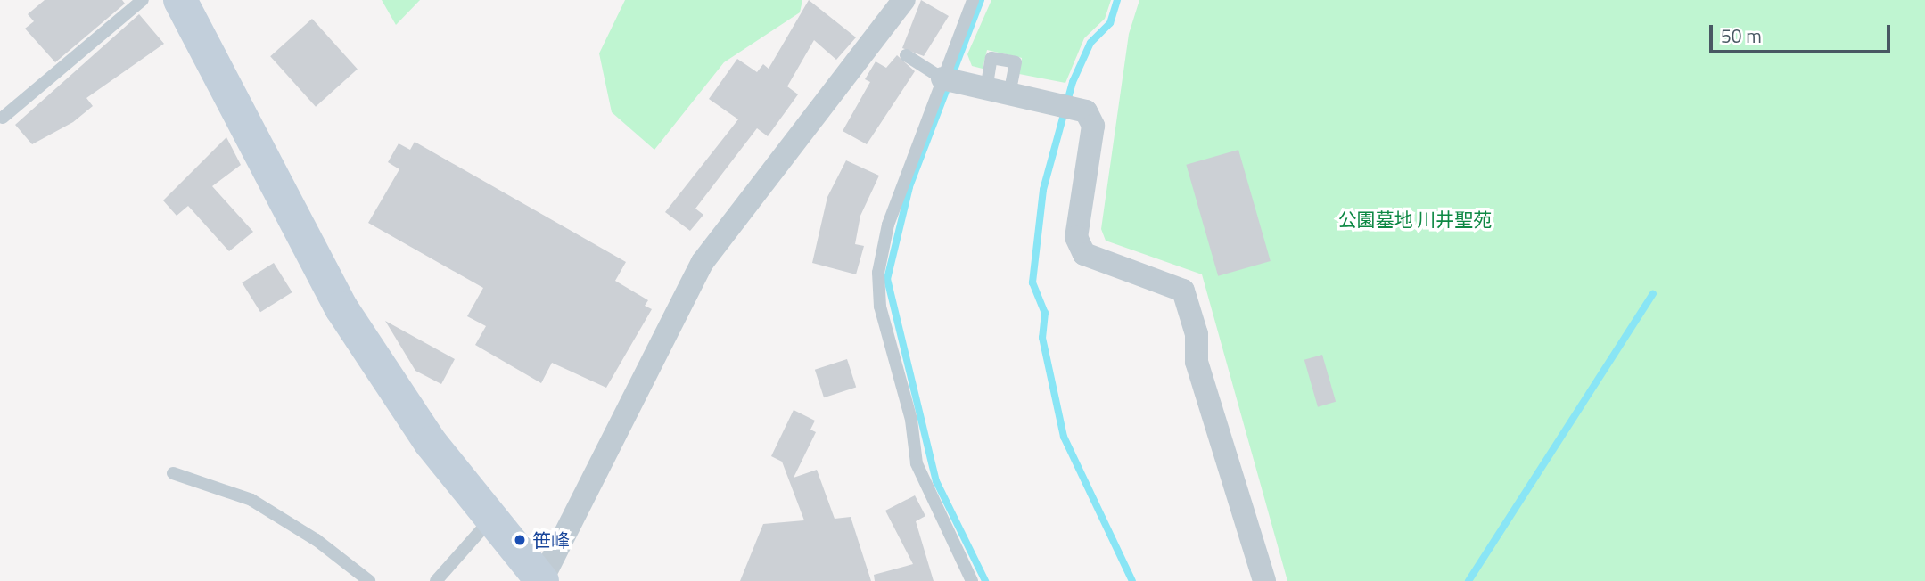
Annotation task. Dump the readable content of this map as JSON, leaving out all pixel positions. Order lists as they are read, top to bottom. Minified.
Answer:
{"parks":["公園墓地 川井聖苑"],"places":["笹峰"],"scale_bar":"50 m"}
